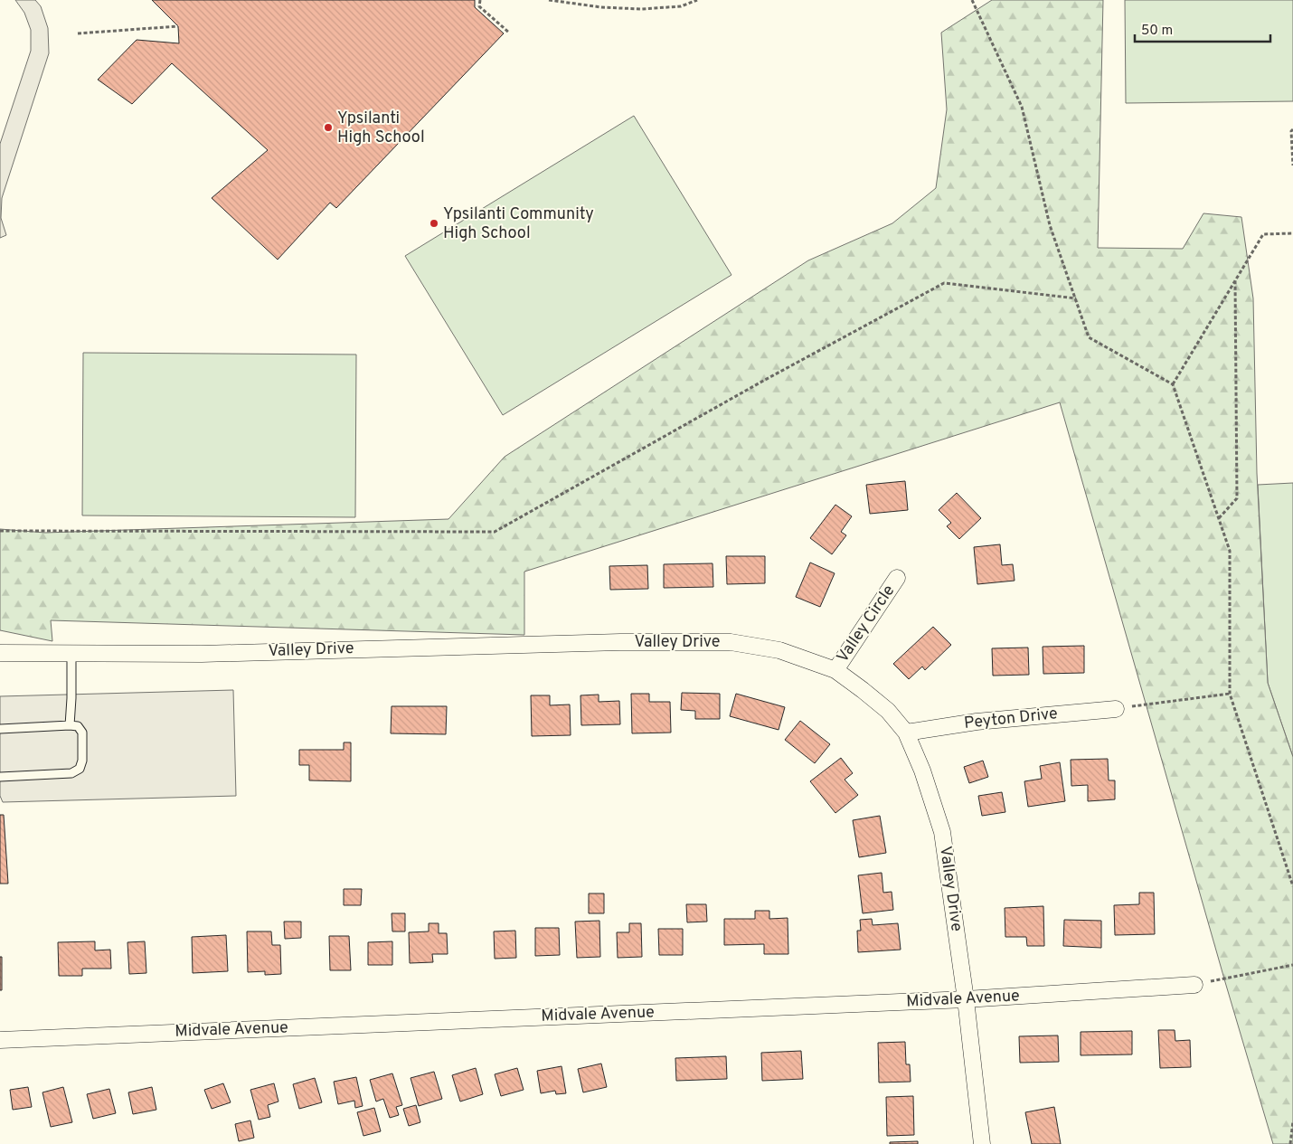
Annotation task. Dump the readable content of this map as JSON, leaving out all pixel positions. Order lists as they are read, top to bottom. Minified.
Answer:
{"streets":{"street":["Valley Circle","Valley Drive","Peyton Drive","Midvale Avenue"]},"crossings":[["Valley Circle","Valley Drive"],["Valley Drive","Peyton Drive"],["Valley Drive","Midvale Avenue"]],"places":["Ypsilanti High School","Ypsilanti Community High School"],"scale_bar":"50 m"}
